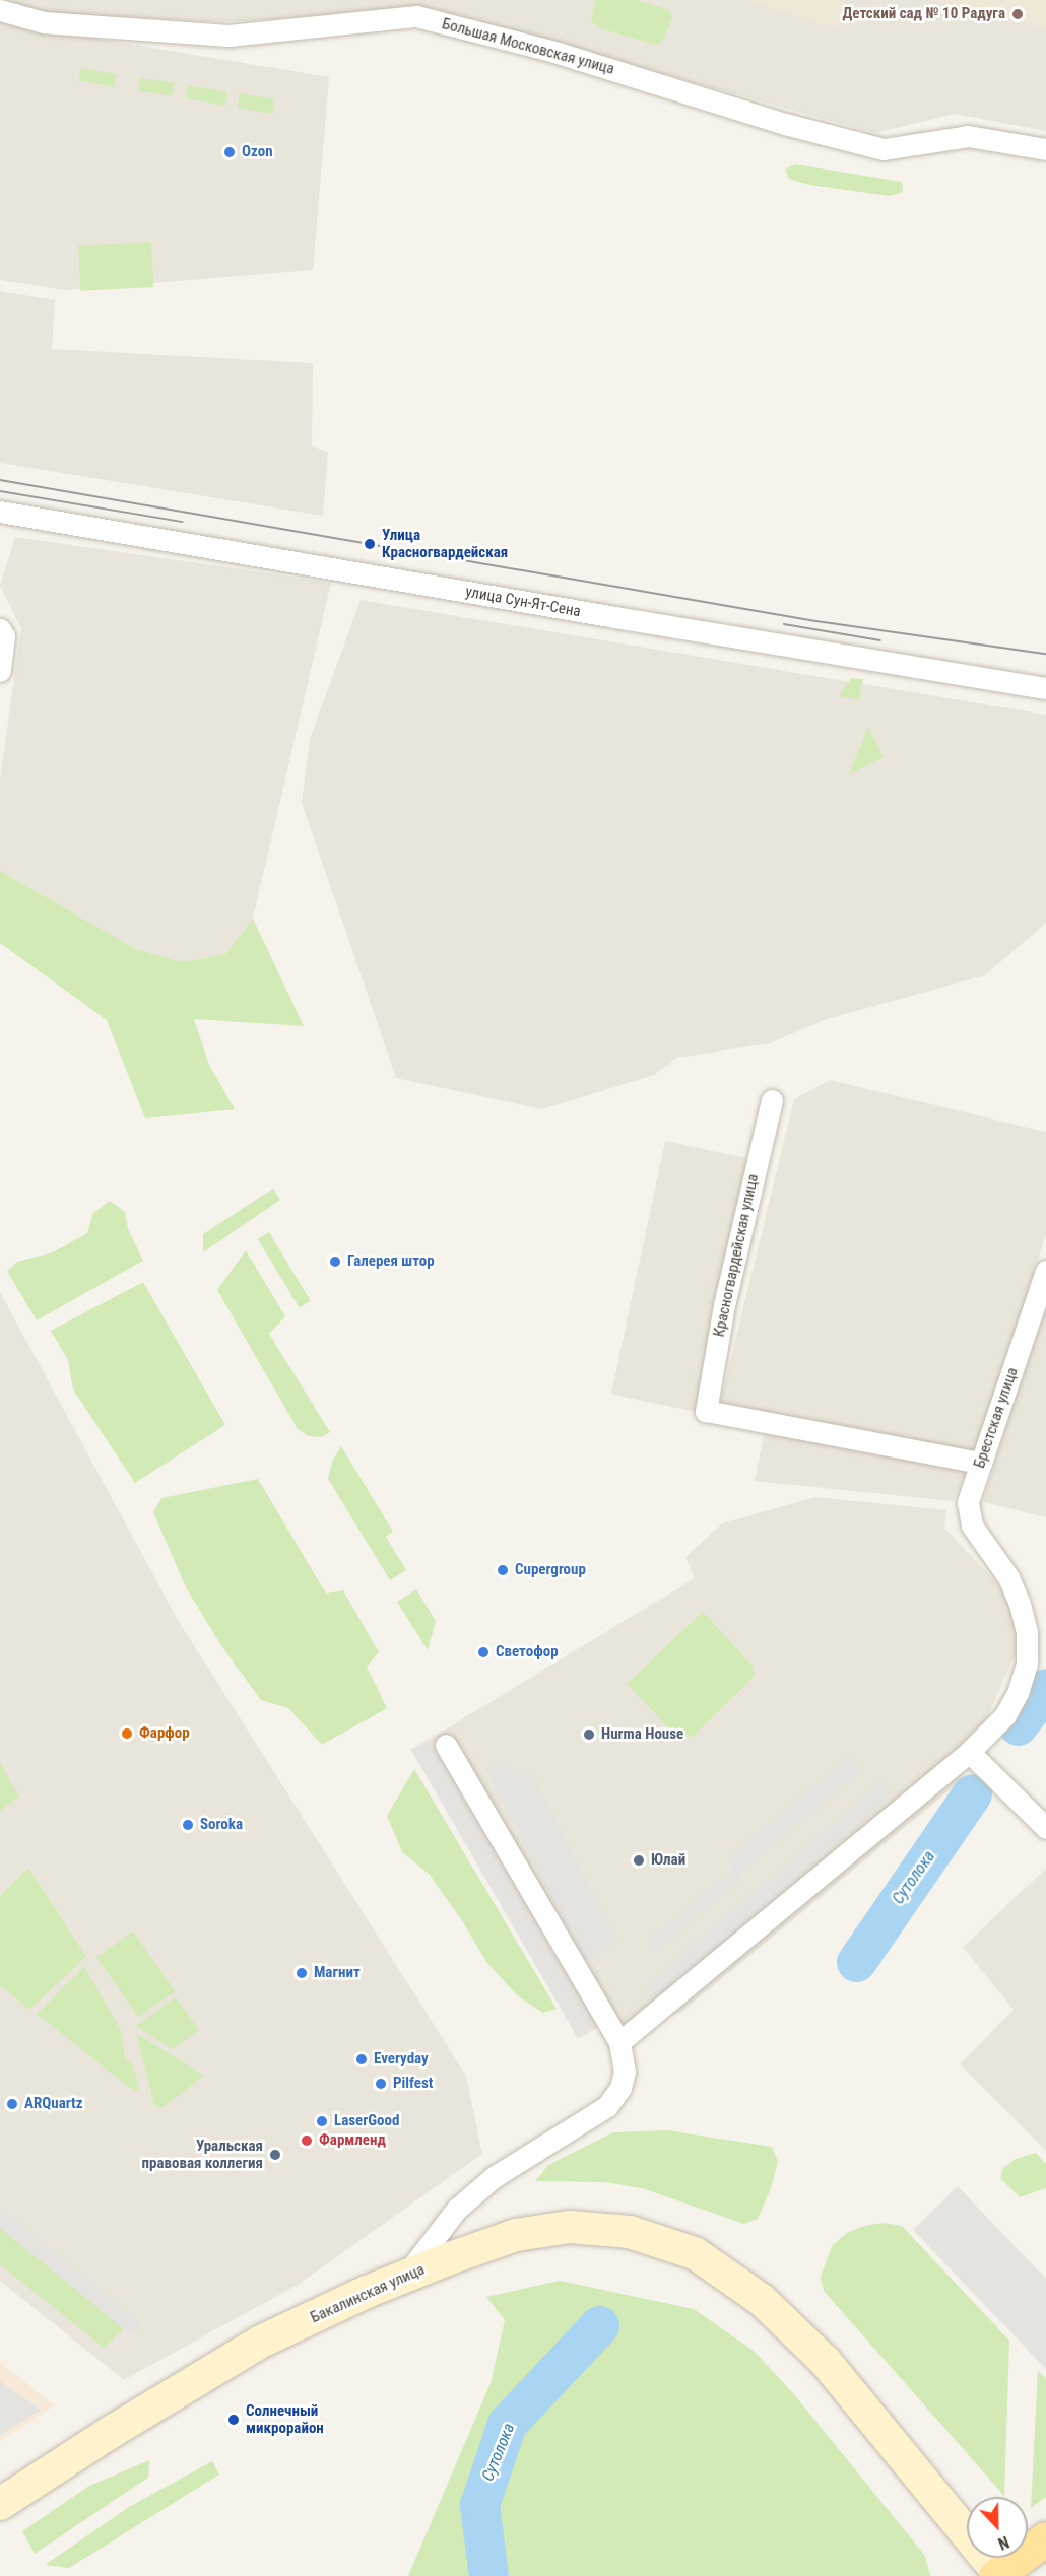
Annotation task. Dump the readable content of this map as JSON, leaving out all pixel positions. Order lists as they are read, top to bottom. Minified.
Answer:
{"streets":{"main road":["Бакалинская улица"],"street":["Большая Московская улица","улица Сун-Ят-Сена","Красногвардейская улица","Брестская улица"]},"crossings":[["Красногвардейская улица","Брестская улица"]],"water":["Сутолока"],"places":["Детский сад № 10 Радуга","Ozon","Улица Красногвардейская","Галерея штор","Cupergroup","Светофор","Фарфор","Hurma House","Soroka","Юлай","Магнит","Everyday","Pilfest","ARQuartz","LaserGood","Фармленд","Уральская правовая коллегия","Солнечный микрорайон"],"north":"bottom"}
